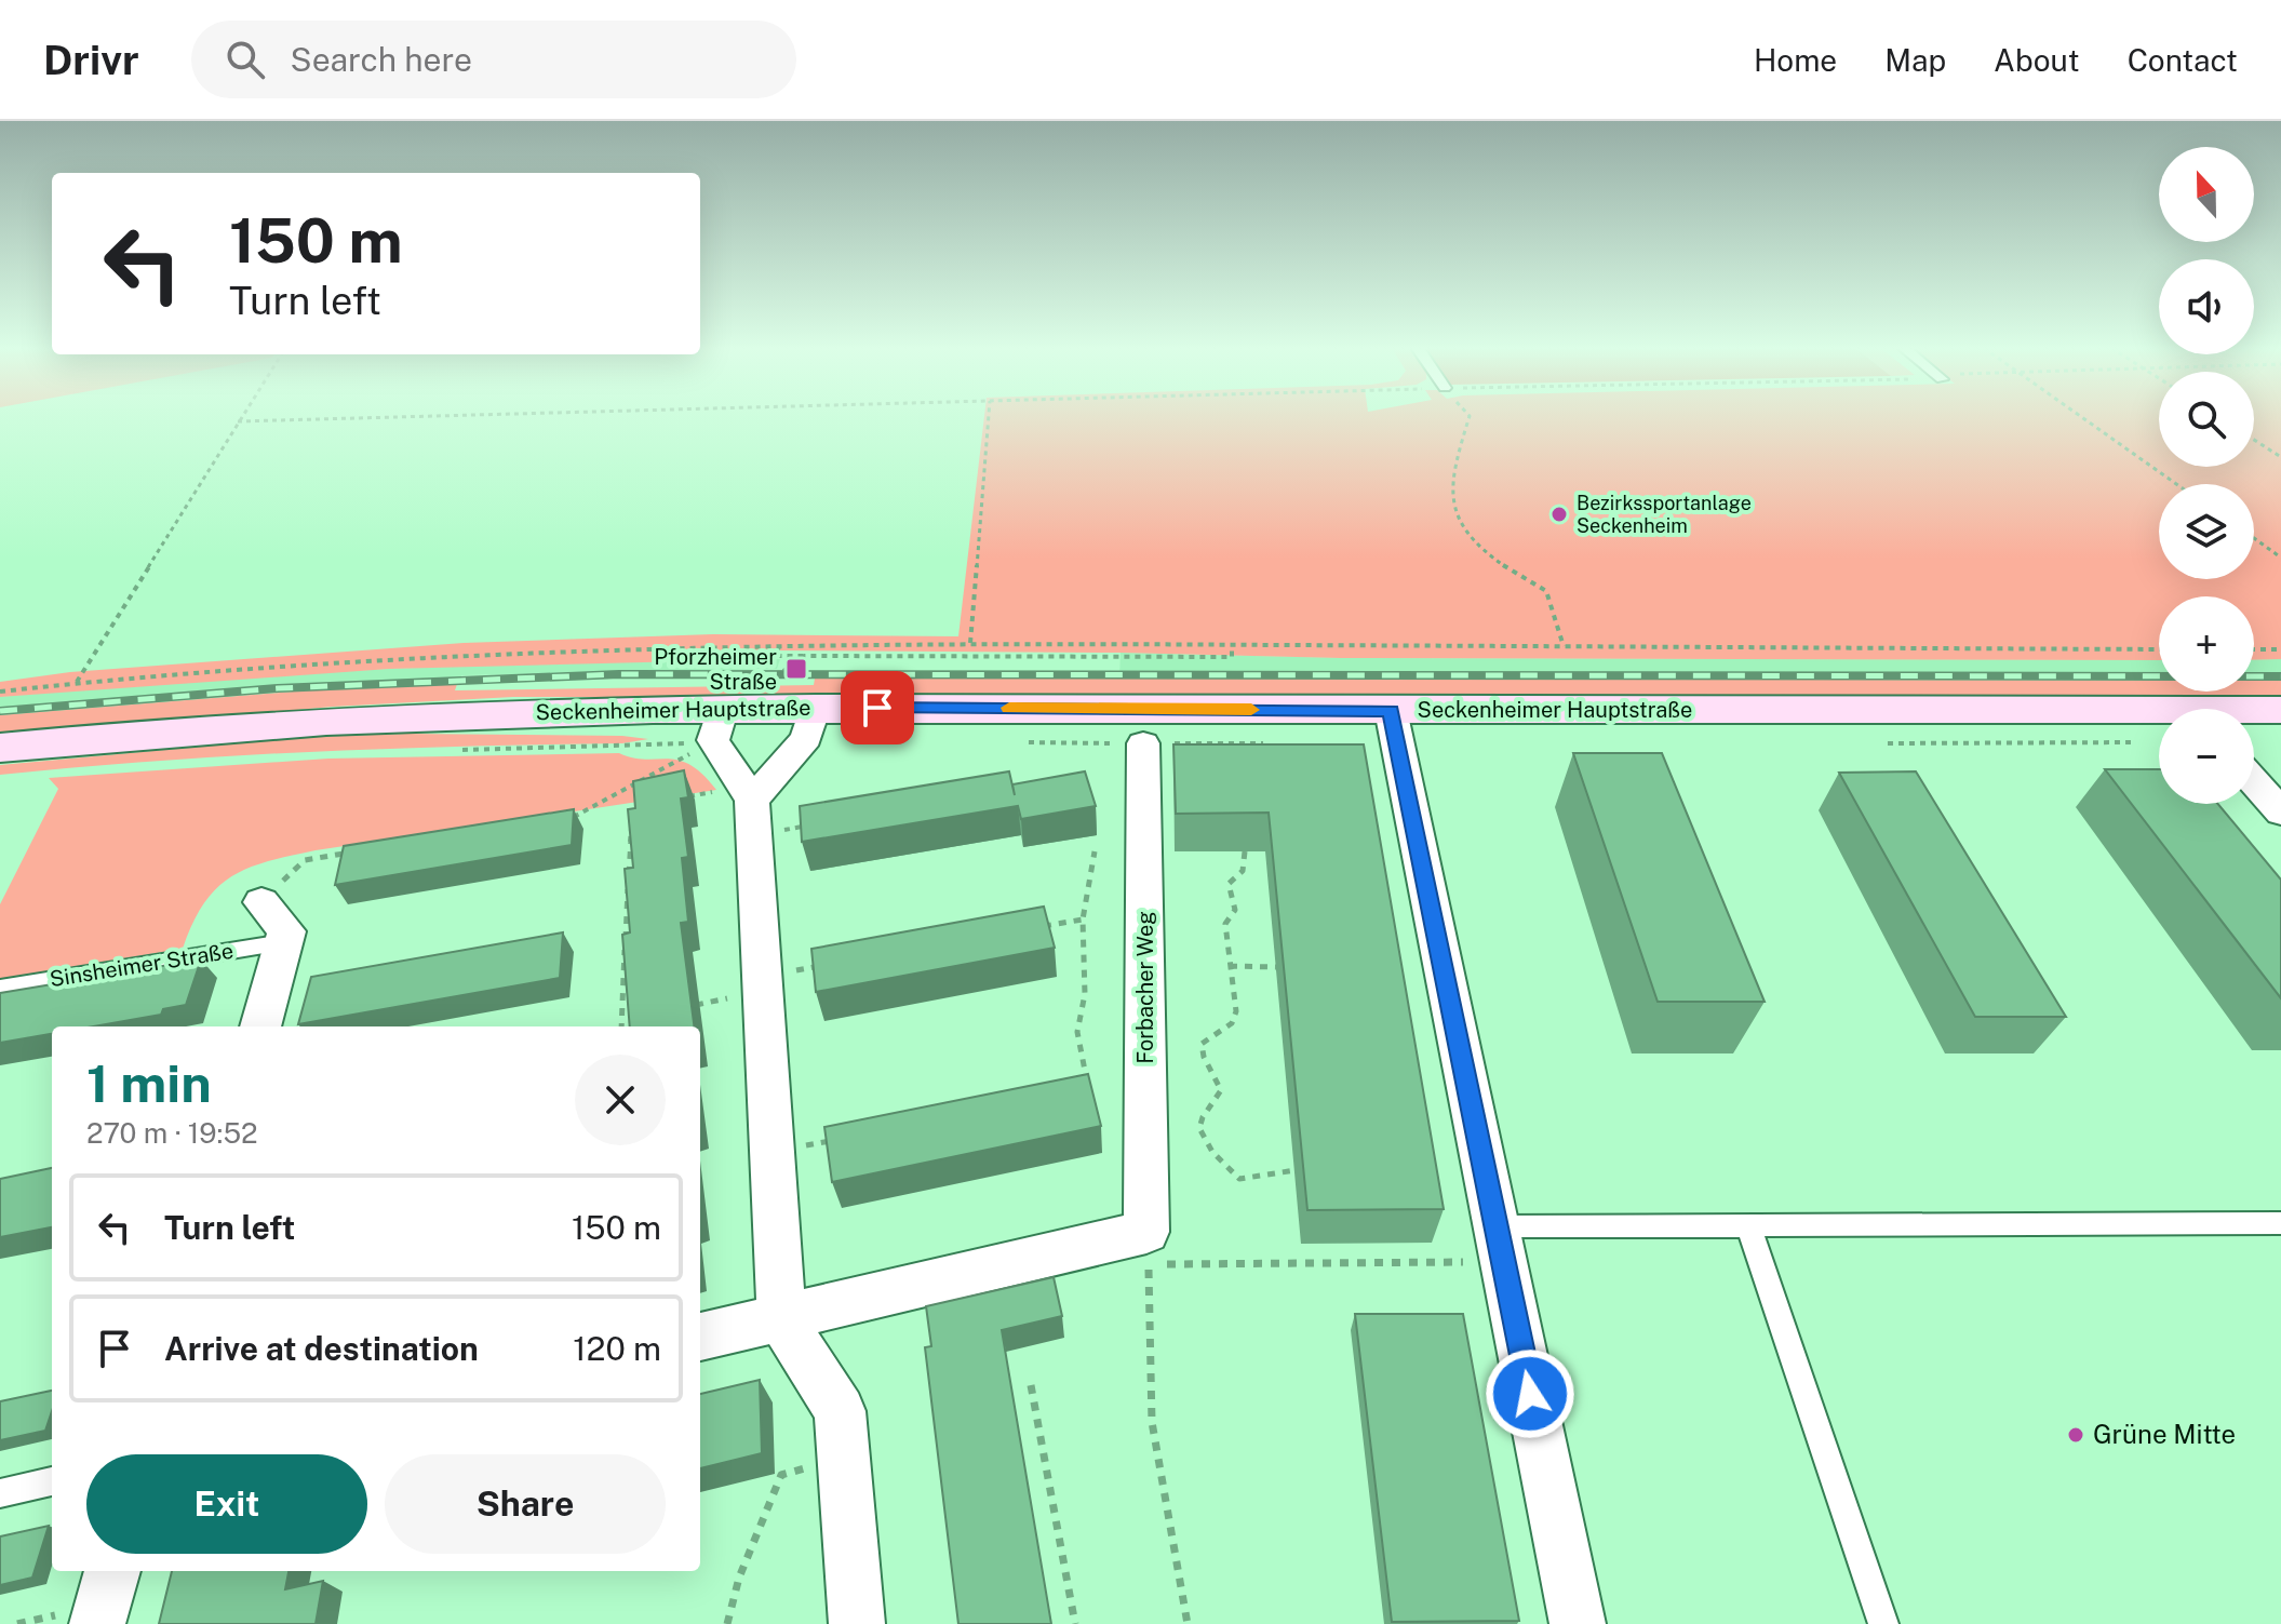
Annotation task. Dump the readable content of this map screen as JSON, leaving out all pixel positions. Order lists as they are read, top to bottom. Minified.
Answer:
{"streets":{"main road":["Seckenheimer Hauptstraße"],"street":["Forbacher Weg"],"lane":["Sinsheimer Straße"]},"places":{"other":["Bezirkssportanlage Seckenheim","Grüne Mitte"],"transit":["Pforzheimer Straße"]},"north":"top","page":{"header":"Drivr","search":"Search here","nav":["Home","Map","About","Contact"],"map_buttons":["+","−"],"turn":["150 m","Turn left"],"heading":["1 min","270 m · 19:52"],"list":[{"name":"Turn left","value":"150 m"},{"name":"Arrive at destination","value":"120 m"}],"buttons":["Exit","Share"]}}
